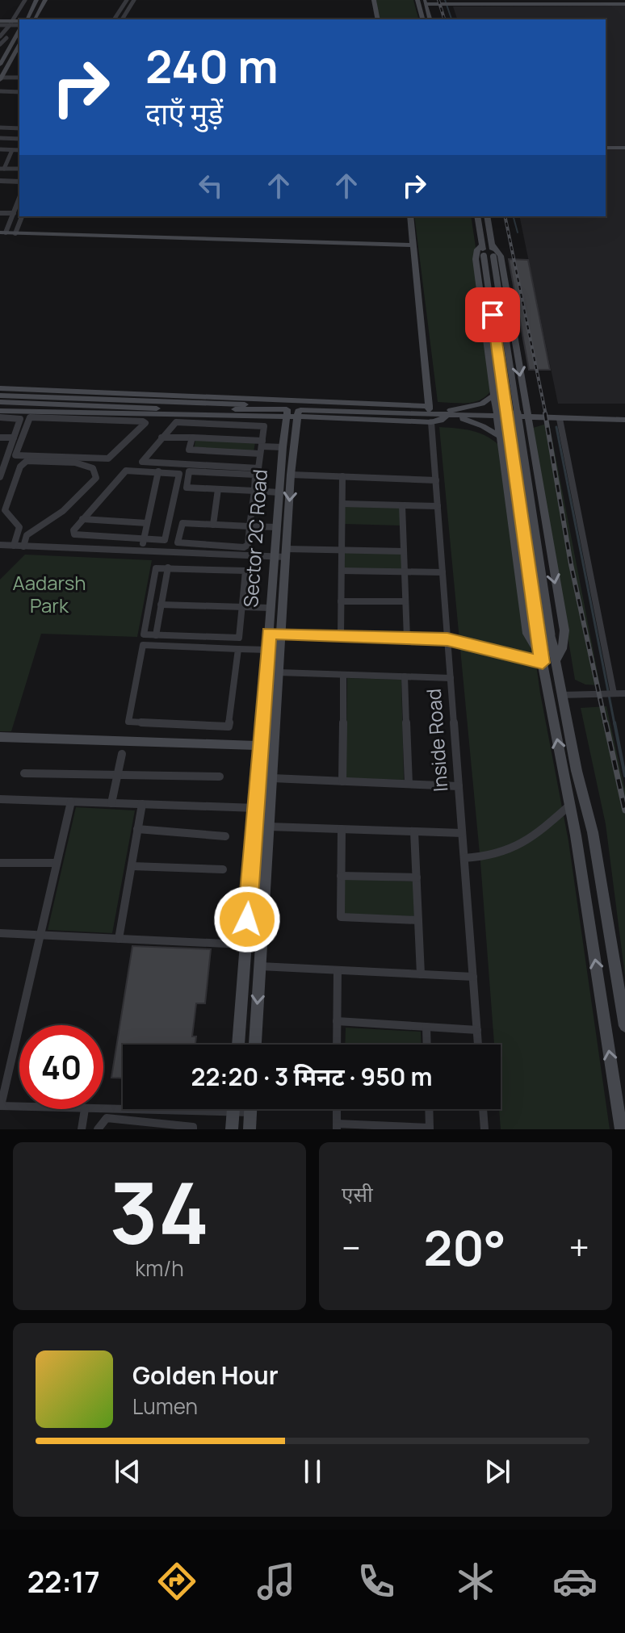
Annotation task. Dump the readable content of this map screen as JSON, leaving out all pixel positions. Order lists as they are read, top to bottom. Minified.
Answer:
{"streets":{"main road":["Sector 2C Road"],"street":["Inside Road"]},"parks":["Aadarsh Park"],"page":{"turn":["240 m","दाएँ मुड़ें"],"limit":"40","trip":"22:20 · 3 मिनट · 950 m","tile":[["34","km/h"],"एसी"],"heat":["−","20°","+"],"song":["Golden Hour","Lumen"],"tabs":"22:17"}}
